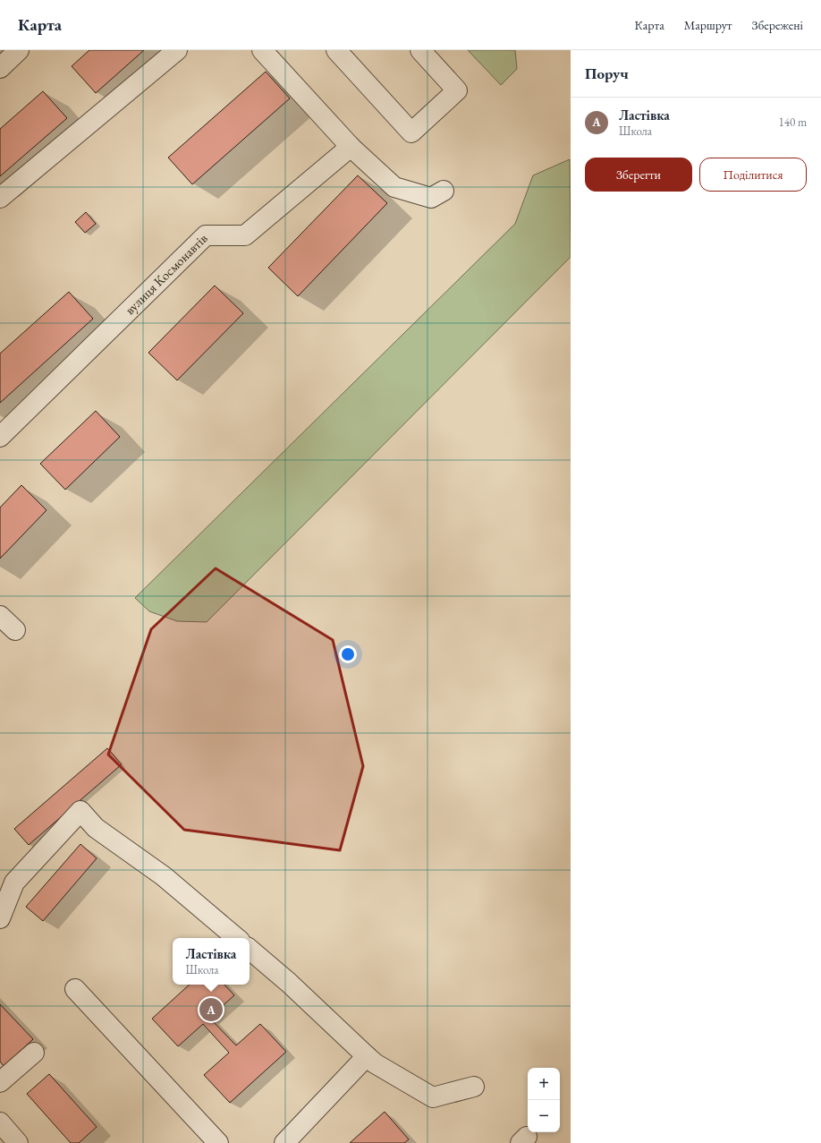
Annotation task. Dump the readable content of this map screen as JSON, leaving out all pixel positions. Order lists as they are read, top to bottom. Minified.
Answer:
{"streets":{"street":["вулиця Космонавтів"]},"page":{"header":"Карта","nav":["Карта","Маршрут","Збережені"],"heading":"Поруч","list":[{"mark":"A","name":"Ластівка","note":"Школа","value":"140 m"}],"buttons":["Зберегти","Поділитися"],"popup":["Ластівка","Школа"],"pins":"A","map_buttons":["+","−"]}}
